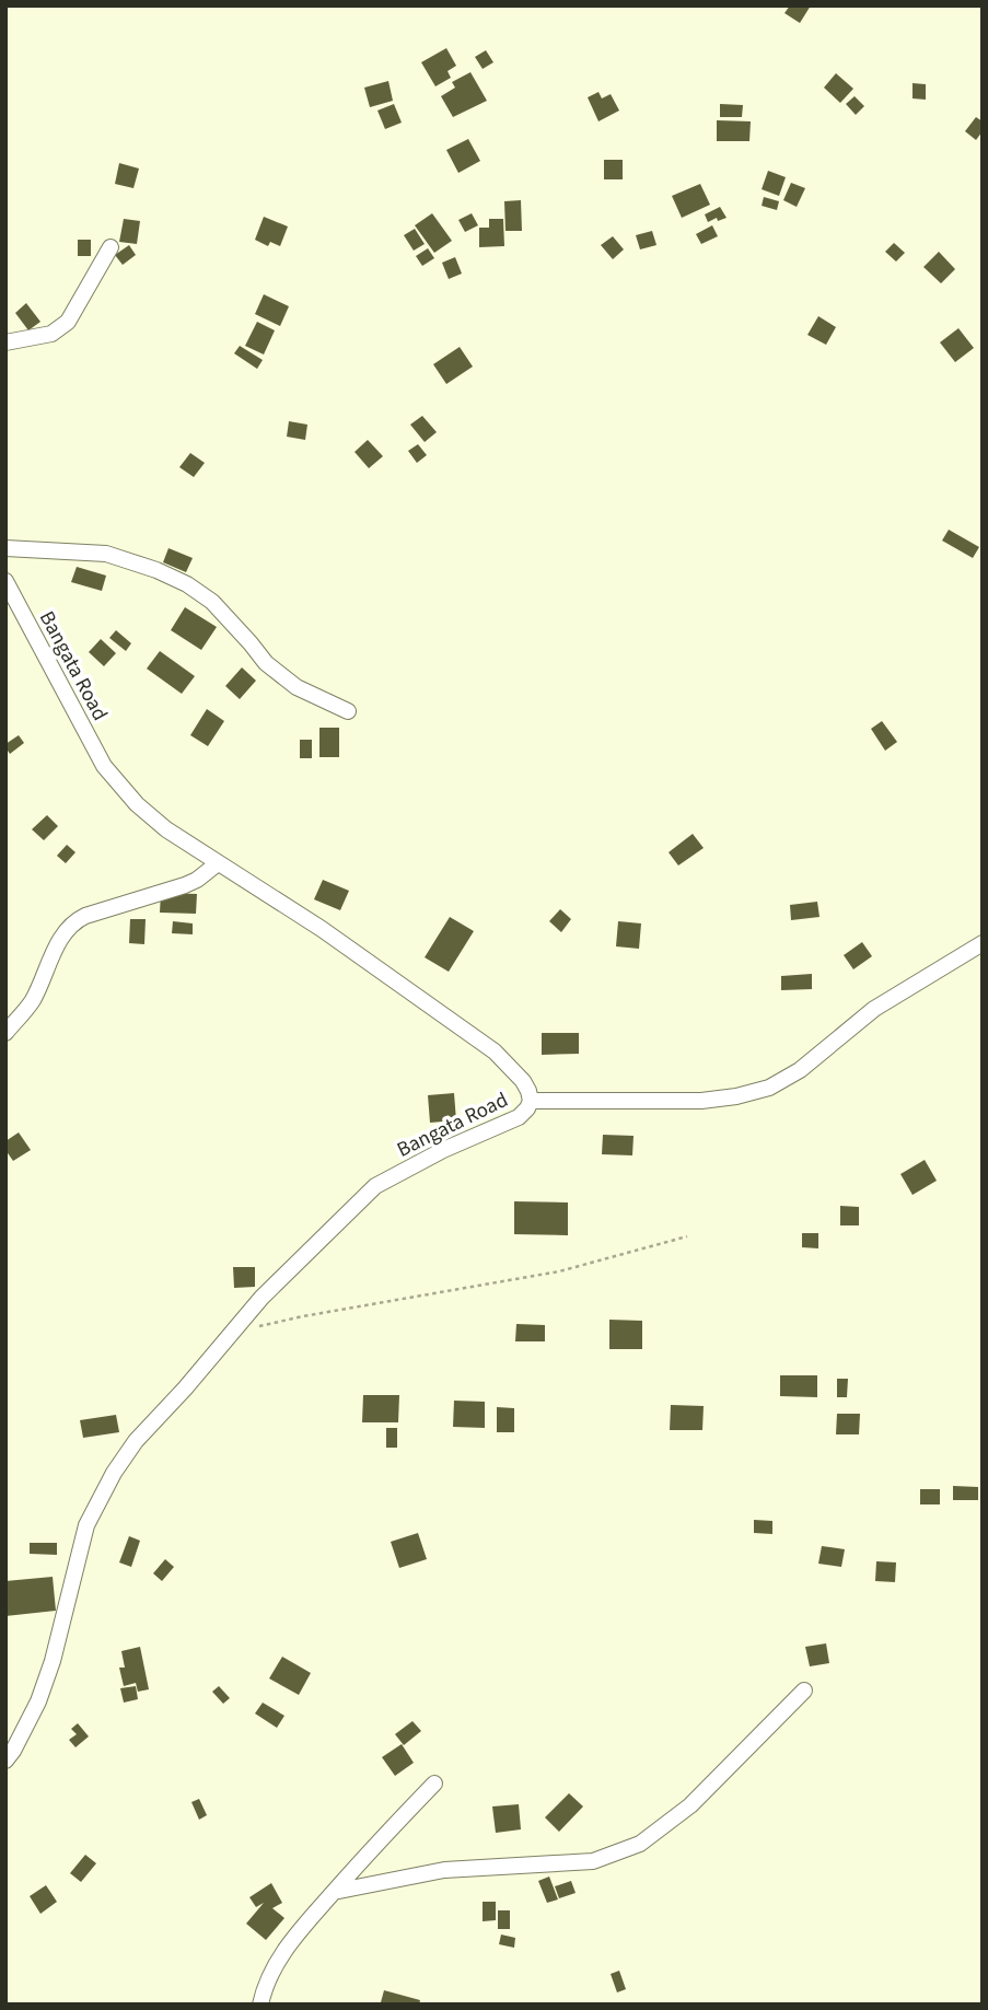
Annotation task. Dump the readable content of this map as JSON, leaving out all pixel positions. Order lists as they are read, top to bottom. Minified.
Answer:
{"streets":{"street":["Bangata Road"]}}
